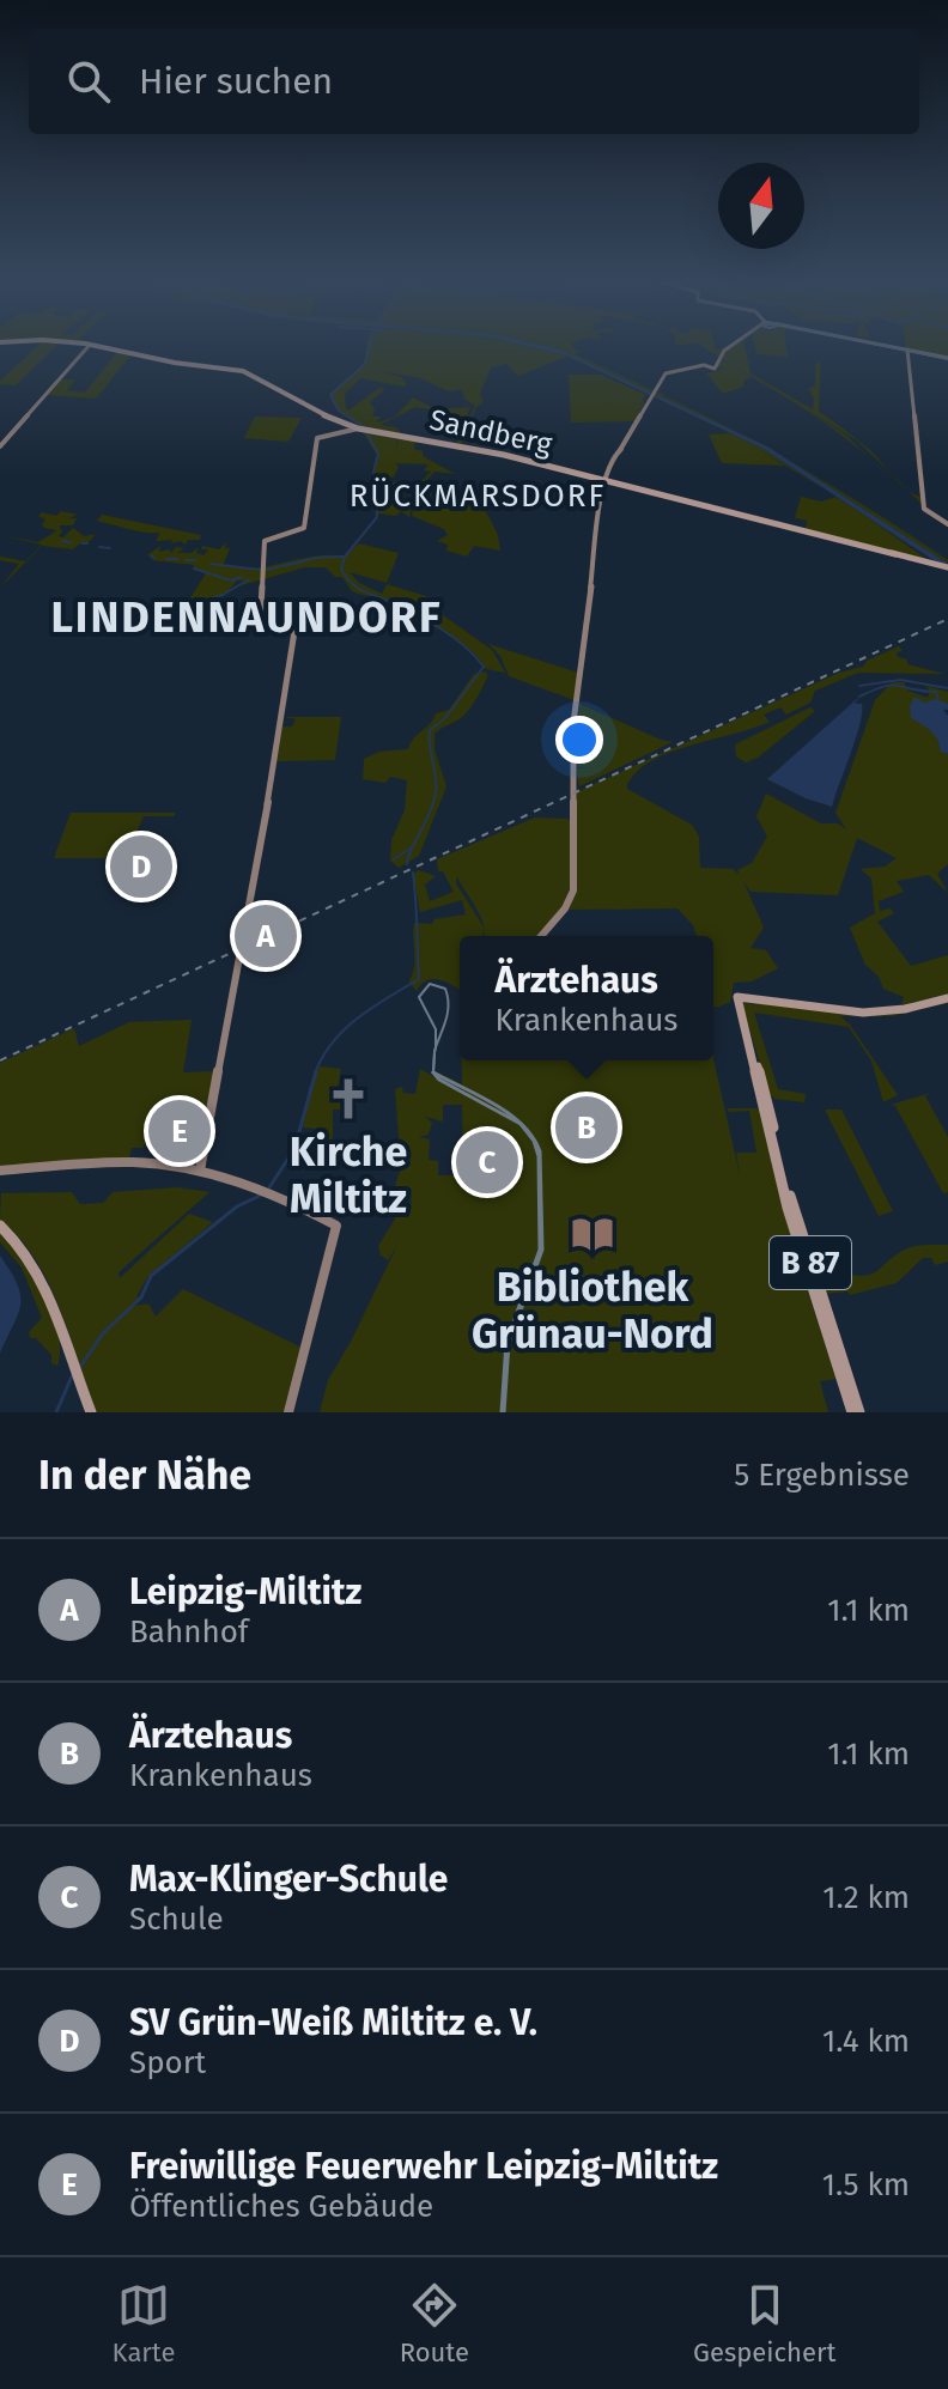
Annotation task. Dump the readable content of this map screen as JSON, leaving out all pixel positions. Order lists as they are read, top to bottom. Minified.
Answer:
{"streets":{"main road":["Sandberg","B 87"]},"districts":["RÜCKMARSDORF","LINDENNAUNDORF"],"places":{"church":["Kirche Miltitz"],"library":["Bibliothek Grünau-Nord"]},"north":"top","page":{"search":"Hier suchen","pins":["D","A","B","E","C"],"popup":["Ärztehaus","Krankenhaus"],"heading":["In der Nähe","5 Ergebnisse"],"list":[{"mark":"A","name":"Leipzig-Miltitz","note":"Bahnhof","value":"1.1 km"},{"mark":"B","name":"Ärztehaus","note":"Krankenhaus","value":"1.1 km"},{"mark":"C","name":"Max-Klinger-Schule","note":"Schule","value":"1.2 km"},{"mark":"D","name":"SV Grün-Weiß Miltitz e. V.","note":"Sport","value":"1.4 km"},{"mark":"E","name":"Freiwillige Feuerwehr Leipzig-Miltitz","note":"Öffentliches Gebäude","value":"1.5 km"}],"nav":["Karte","Route","Gespeichert"]}}
